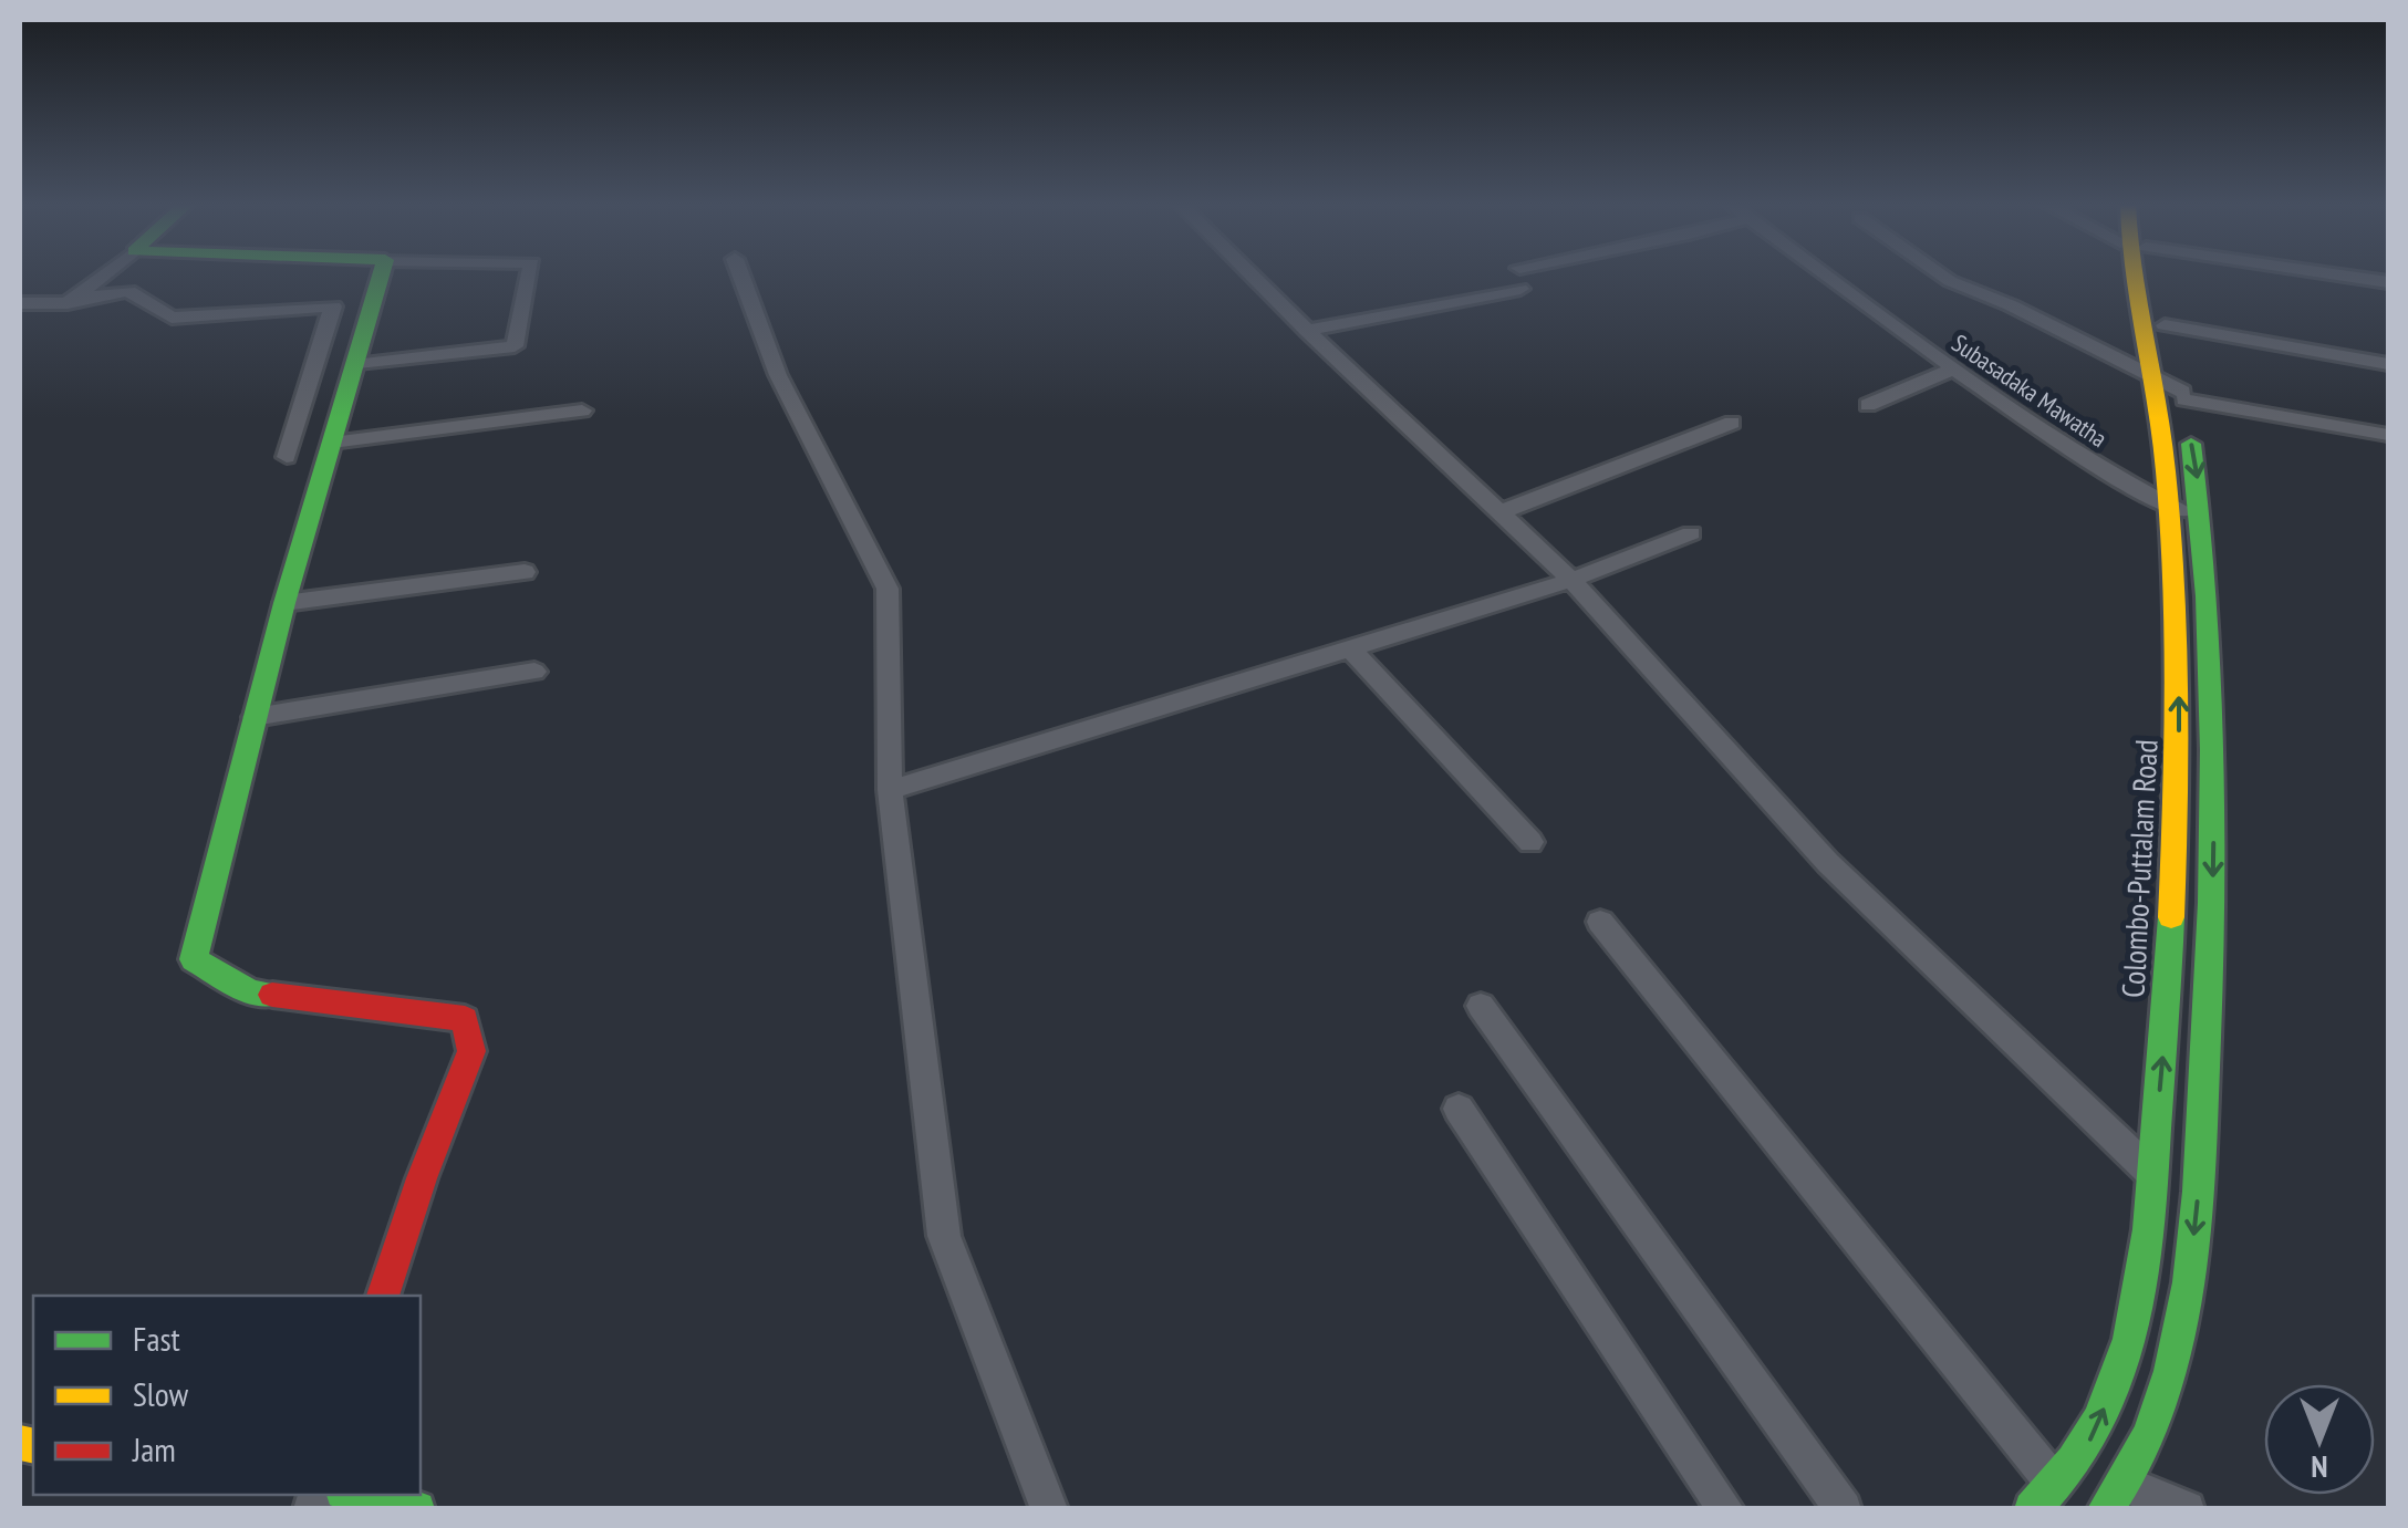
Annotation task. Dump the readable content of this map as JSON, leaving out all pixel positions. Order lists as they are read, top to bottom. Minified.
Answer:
{"streets":{"main road":["Colombo-Puttalam Road"],"street":["Subasadaka Mawatha"]},"crossings":[["Subasadaka Mawatha","Colombo-Puttalam Road"]],"legend":["Fast","Slow","Jam"],"north":"bottom"}
